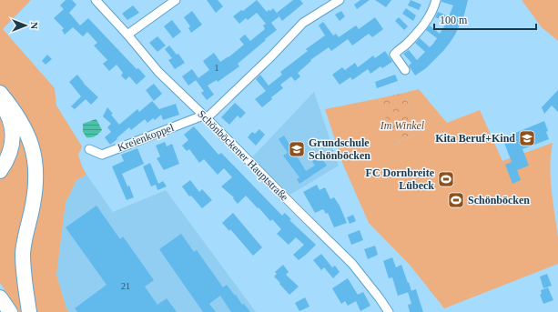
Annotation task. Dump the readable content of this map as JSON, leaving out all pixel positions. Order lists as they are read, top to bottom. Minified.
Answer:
{"streets":{"street":["Kreienkoppel","Schönböckener Hauptstraße"]},"crossings":[["Kreienkoppel","Schönböckener Hauptstraße"]],"parks":["Im Winkel"],"places":{"school or university":["Kita Beruf+Kind","Grundschule Schönböcken"],"sports":["FC Dornbreite Lübeck","Schönböcken"]},"house_numbers":["1","21"],"scale_bar":"100 m","north":"right"}
